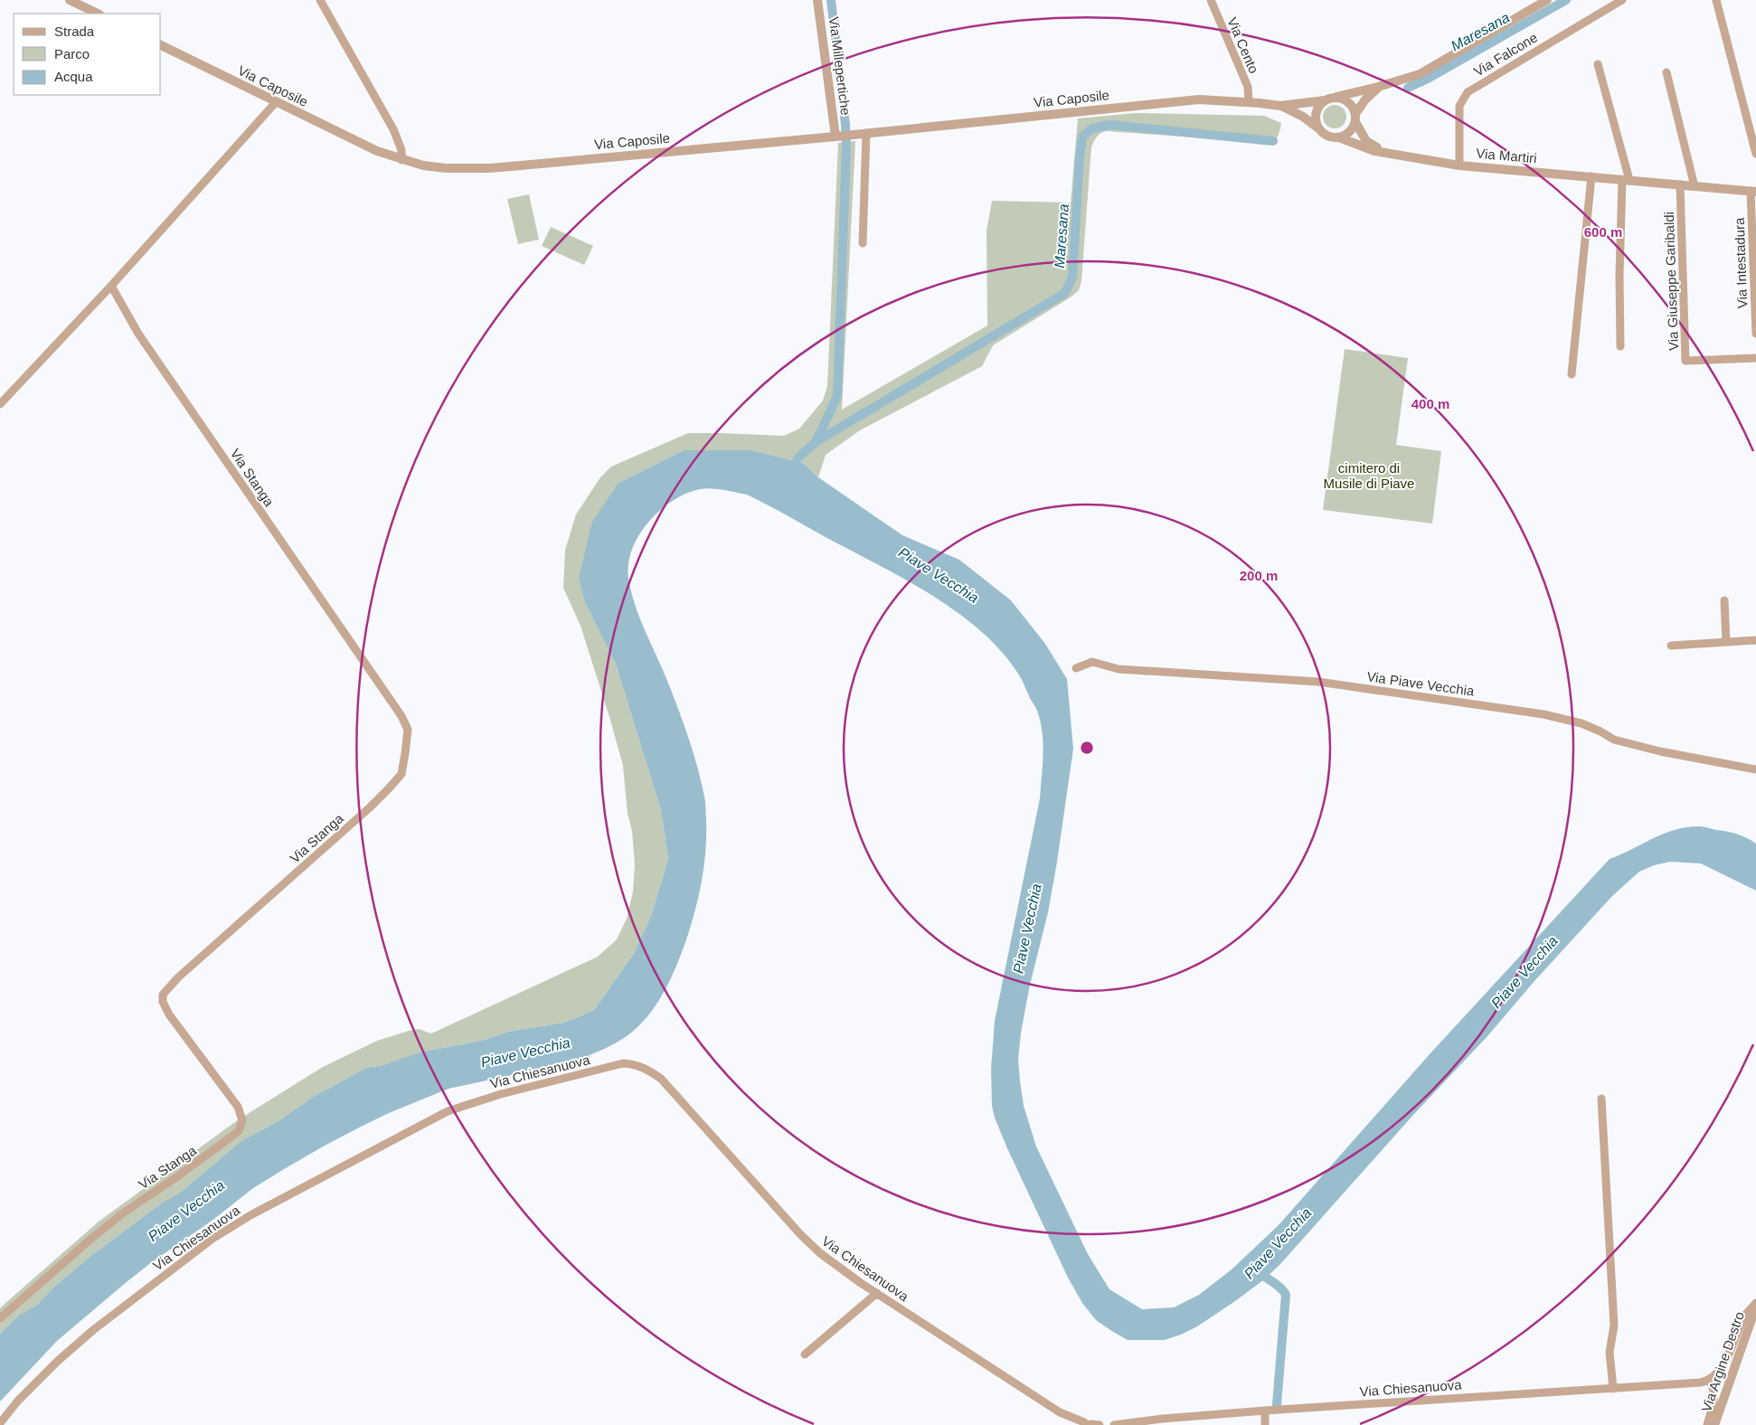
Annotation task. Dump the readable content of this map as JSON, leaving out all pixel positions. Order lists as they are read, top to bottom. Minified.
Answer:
{"streets":{"street":["Via Cento","Via Falcone","Via Millepertiche","Via Caposile","Via Martiri","Via Intestadura","Via Giuseppe Garibaldi","Via Stanga","Via Piave Vecchia","Via Chiesanuova","Via Argine Destro"]},"crossings":[["Via Cento","Via Caposile"],["Via Falcone","Via Martiri"],["Via Millepertiche","Via Caposile"],["Via Caposile","Via Martiri"],["Via Martiri","Via Intestadura"],["Via Martiri","Via Giuseppe Garibaldi"]],"water":["Maresana","Piave Vecchia"],"parks":["cimitero di Musile di Piave"],"legend":["Strada","Parco","Acqua"],"rings":["600 m","400 m","200 m"]}
